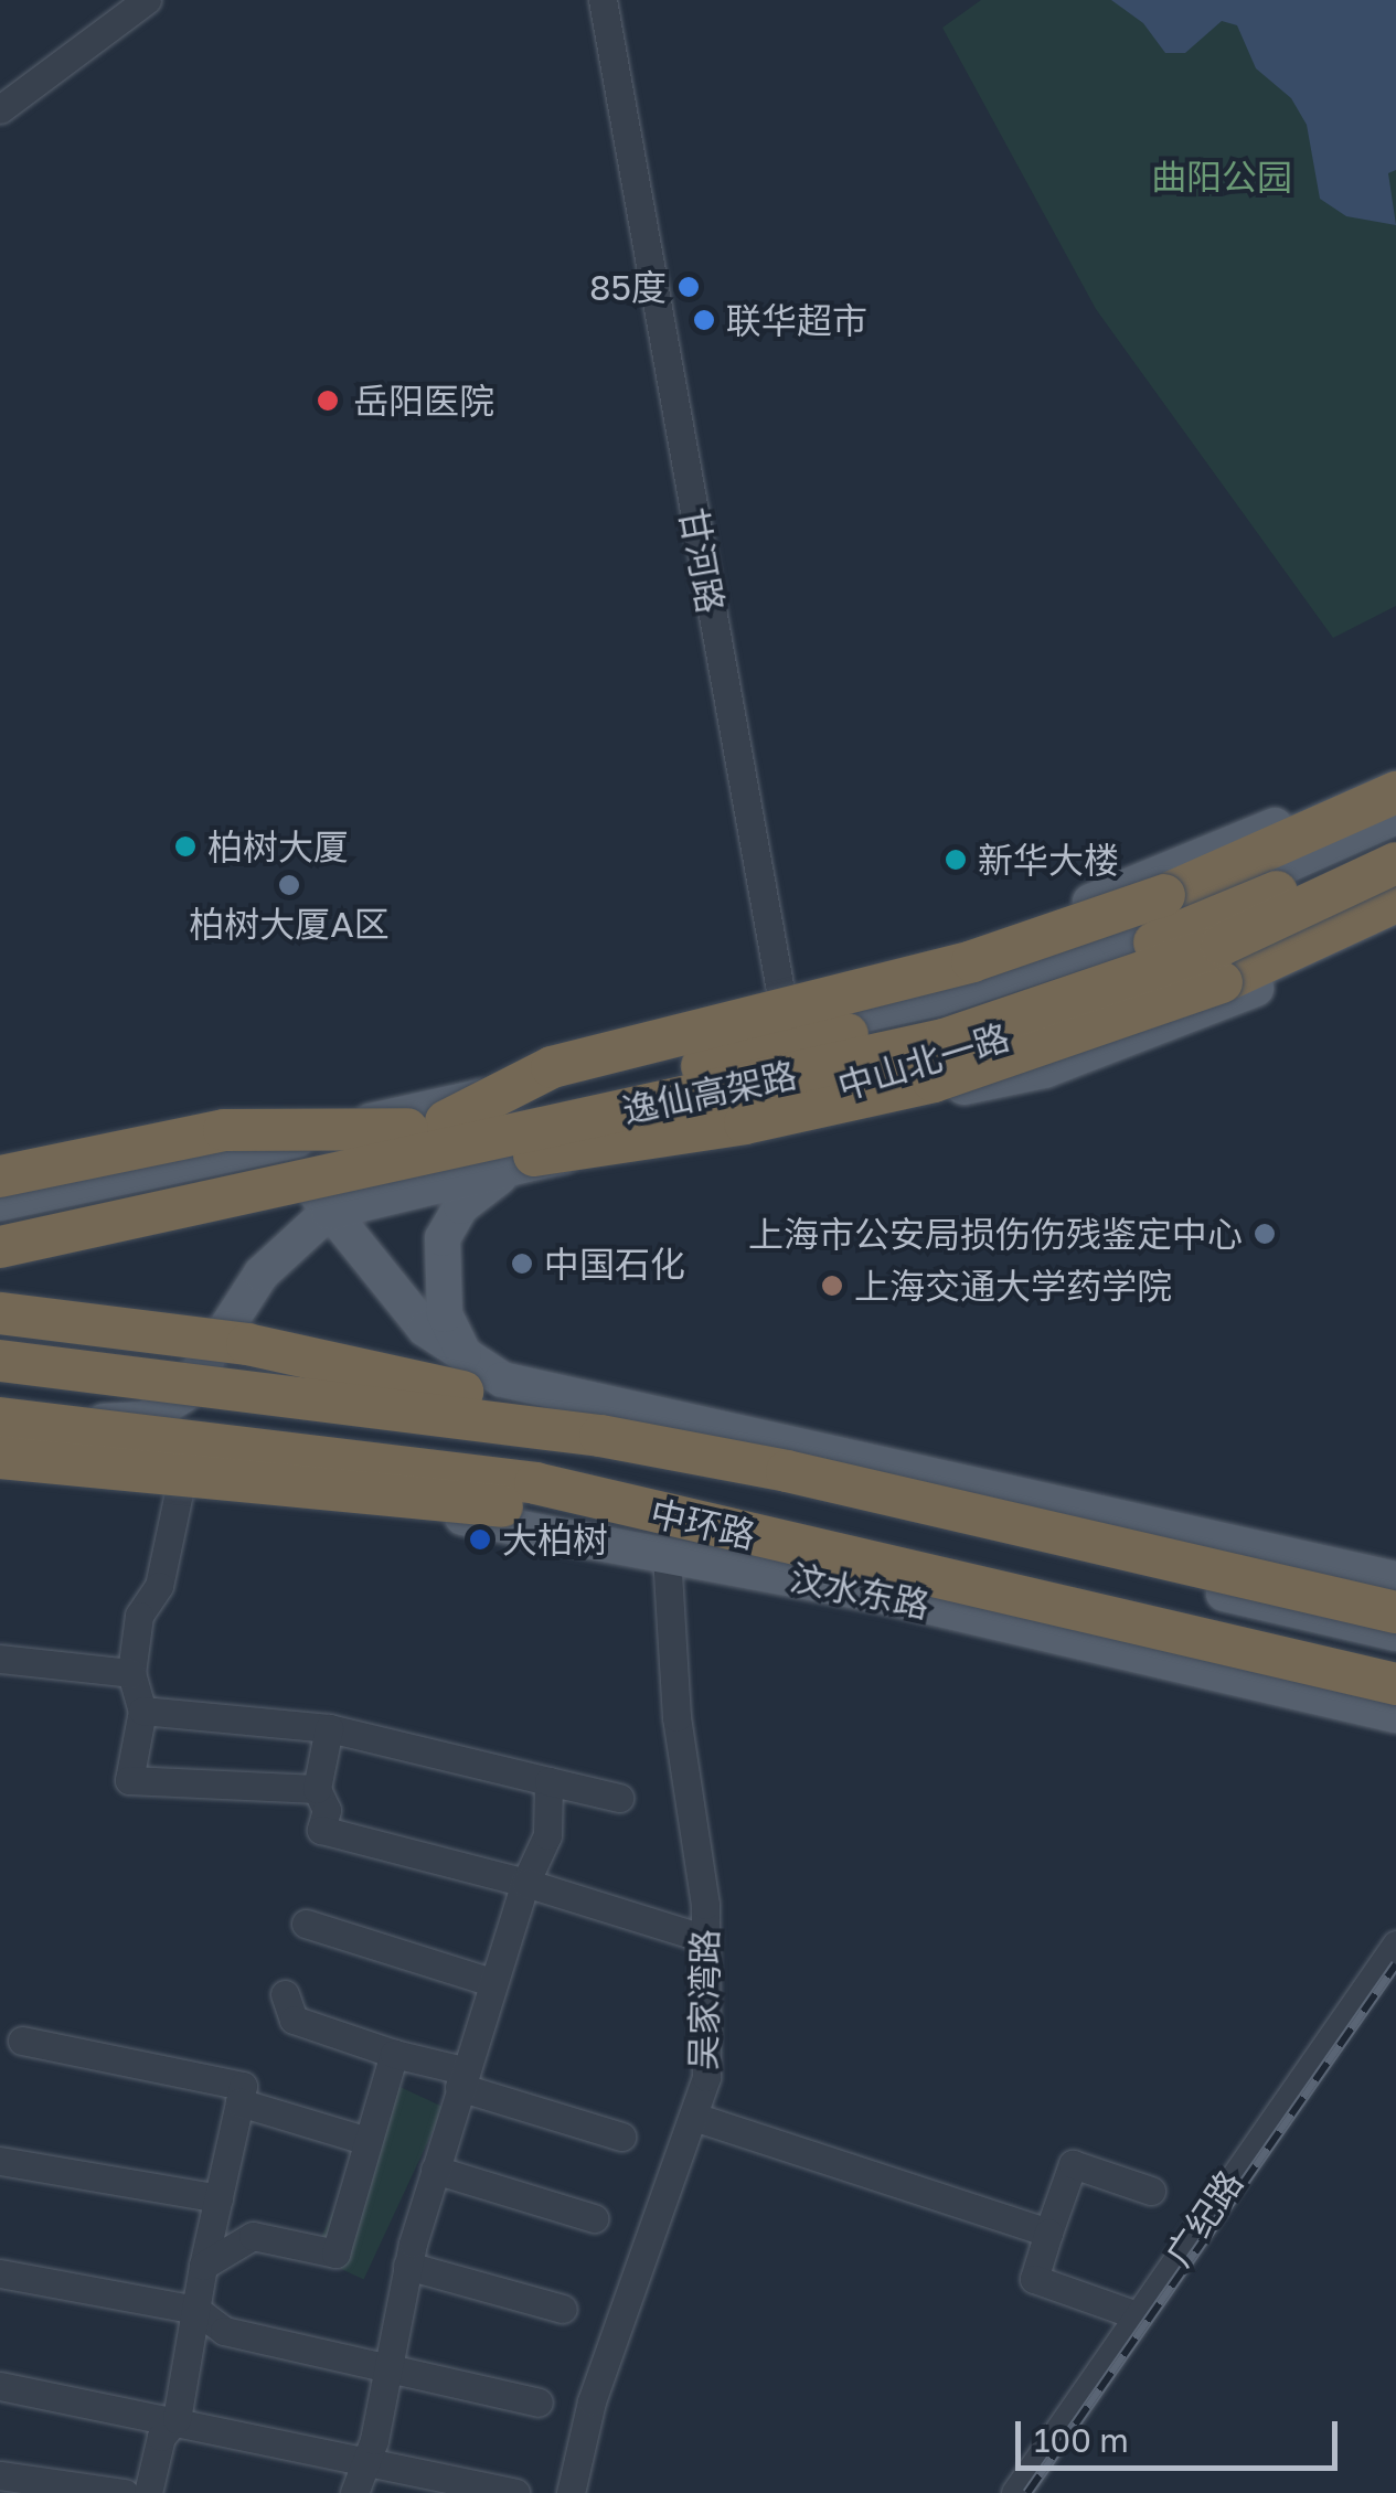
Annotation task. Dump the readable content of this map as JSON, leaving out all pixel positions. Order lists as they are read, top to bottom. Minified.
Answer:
{"streets":{"highway":["逸仙高架路","中环路"],"main road":["中山北一路","汶水东路"],"street":["甘河路","吴家湾路","广纪路"]},"crossings":[["甘河路","中山北一路"],["汶水东路","吴家湾路"]],"parks":["曲阳公园"],"places":["85度","联华超市","岳阳医院","柏树大厦","新华大楼","柏树大厦A区","上海市公安局损伤伤残鉴定中心","中国石化","上海交通大学药学院","大柏树"],"scale_bar":"100 m"}
